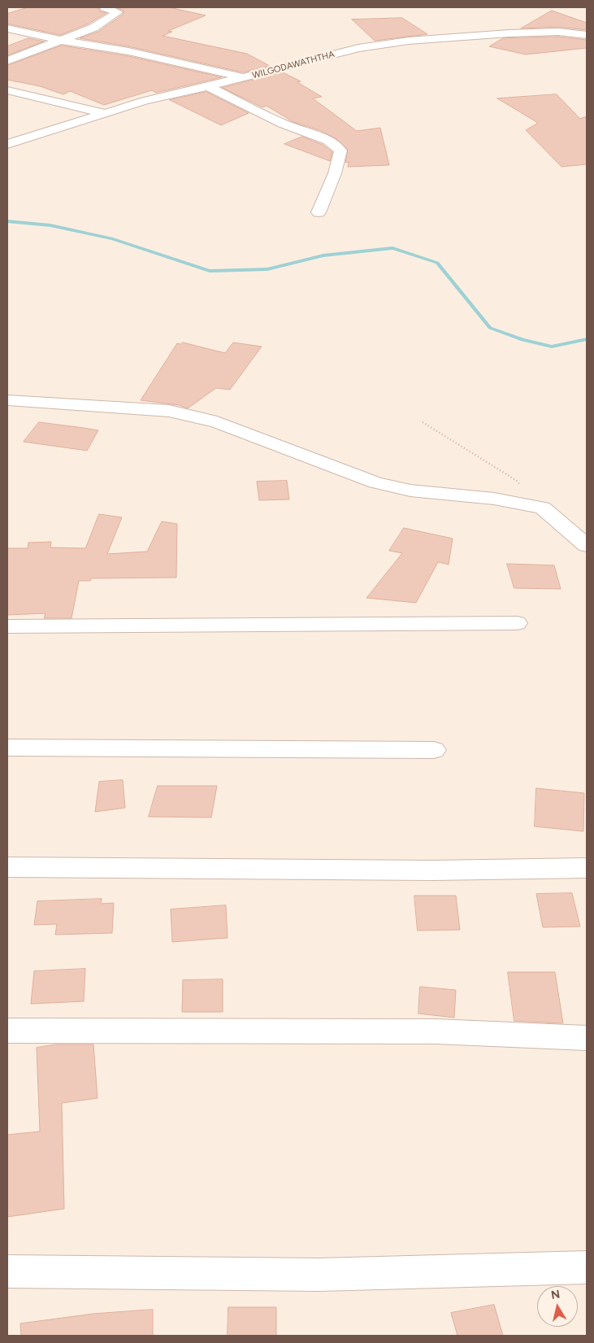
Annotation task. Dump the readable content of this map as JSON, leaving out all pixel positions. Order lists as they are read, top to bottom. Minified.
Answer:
{"streets":{"street":["WILGODAWATHTHA"]},"north":"top"}
